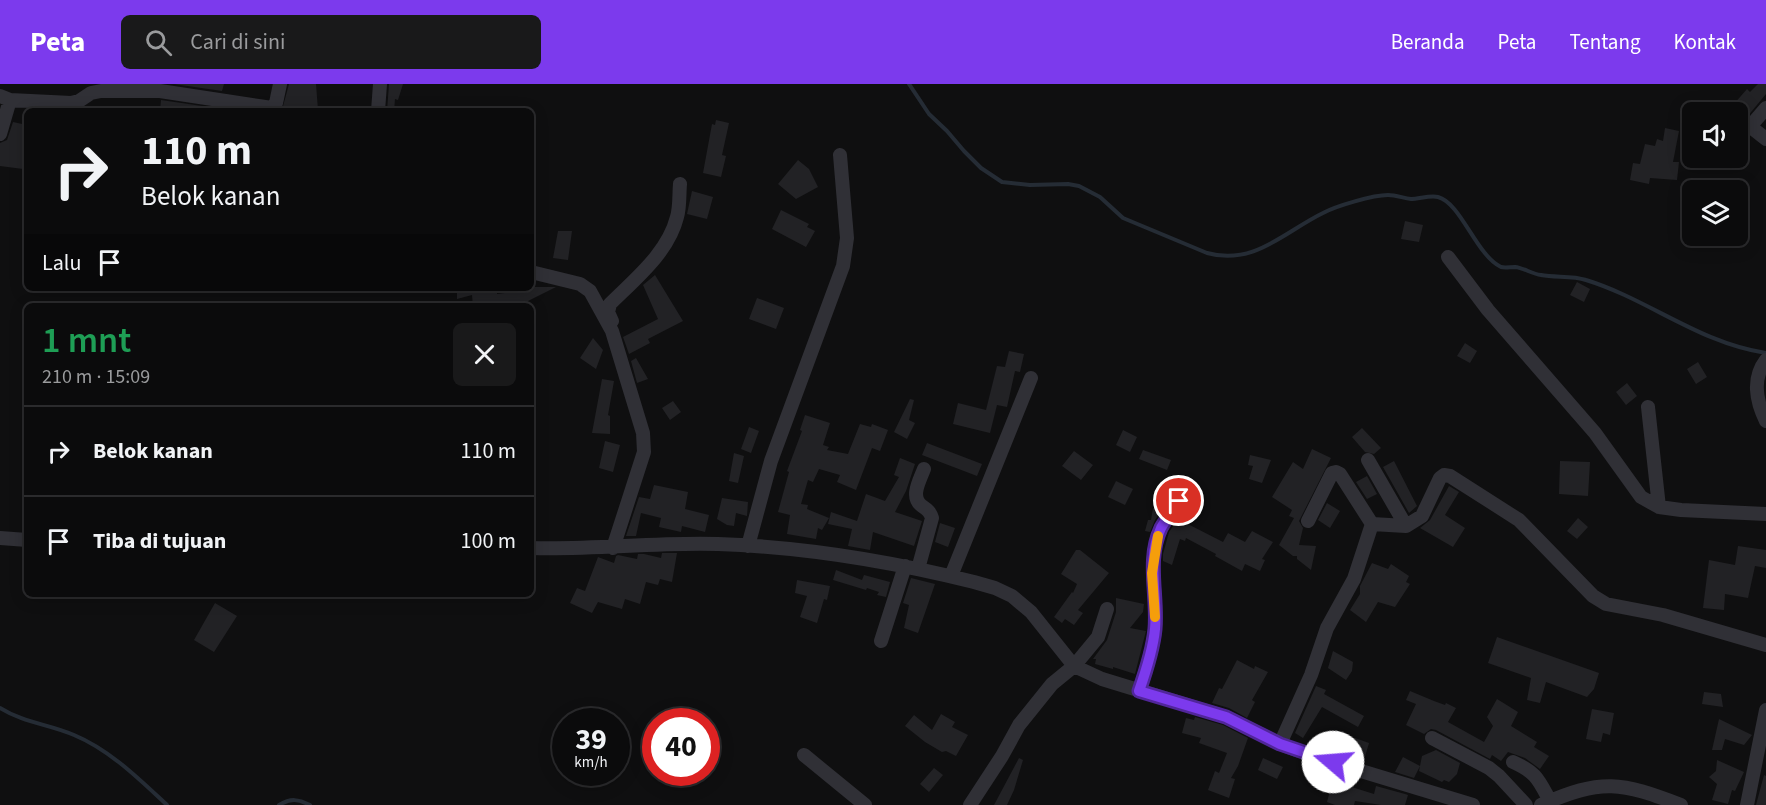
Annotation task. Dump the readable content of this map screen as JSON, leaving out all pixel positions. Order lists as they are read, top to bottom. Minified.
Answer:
{"page":{"header":"Peta","search":"Cari di sini","nav":["Beranda","Peta","Tentang","Kontak"],"turn":["110 m","Belok kanan"],"then":"Lalu","heading":["1 mnt","210 m · 15:09"],"list":[{"name":"Belok kanan","value":"110 m"},{"name":"Tiba di tujuan","value":"100 m"}],"speed":"39 km/h","limit":"40"}}
